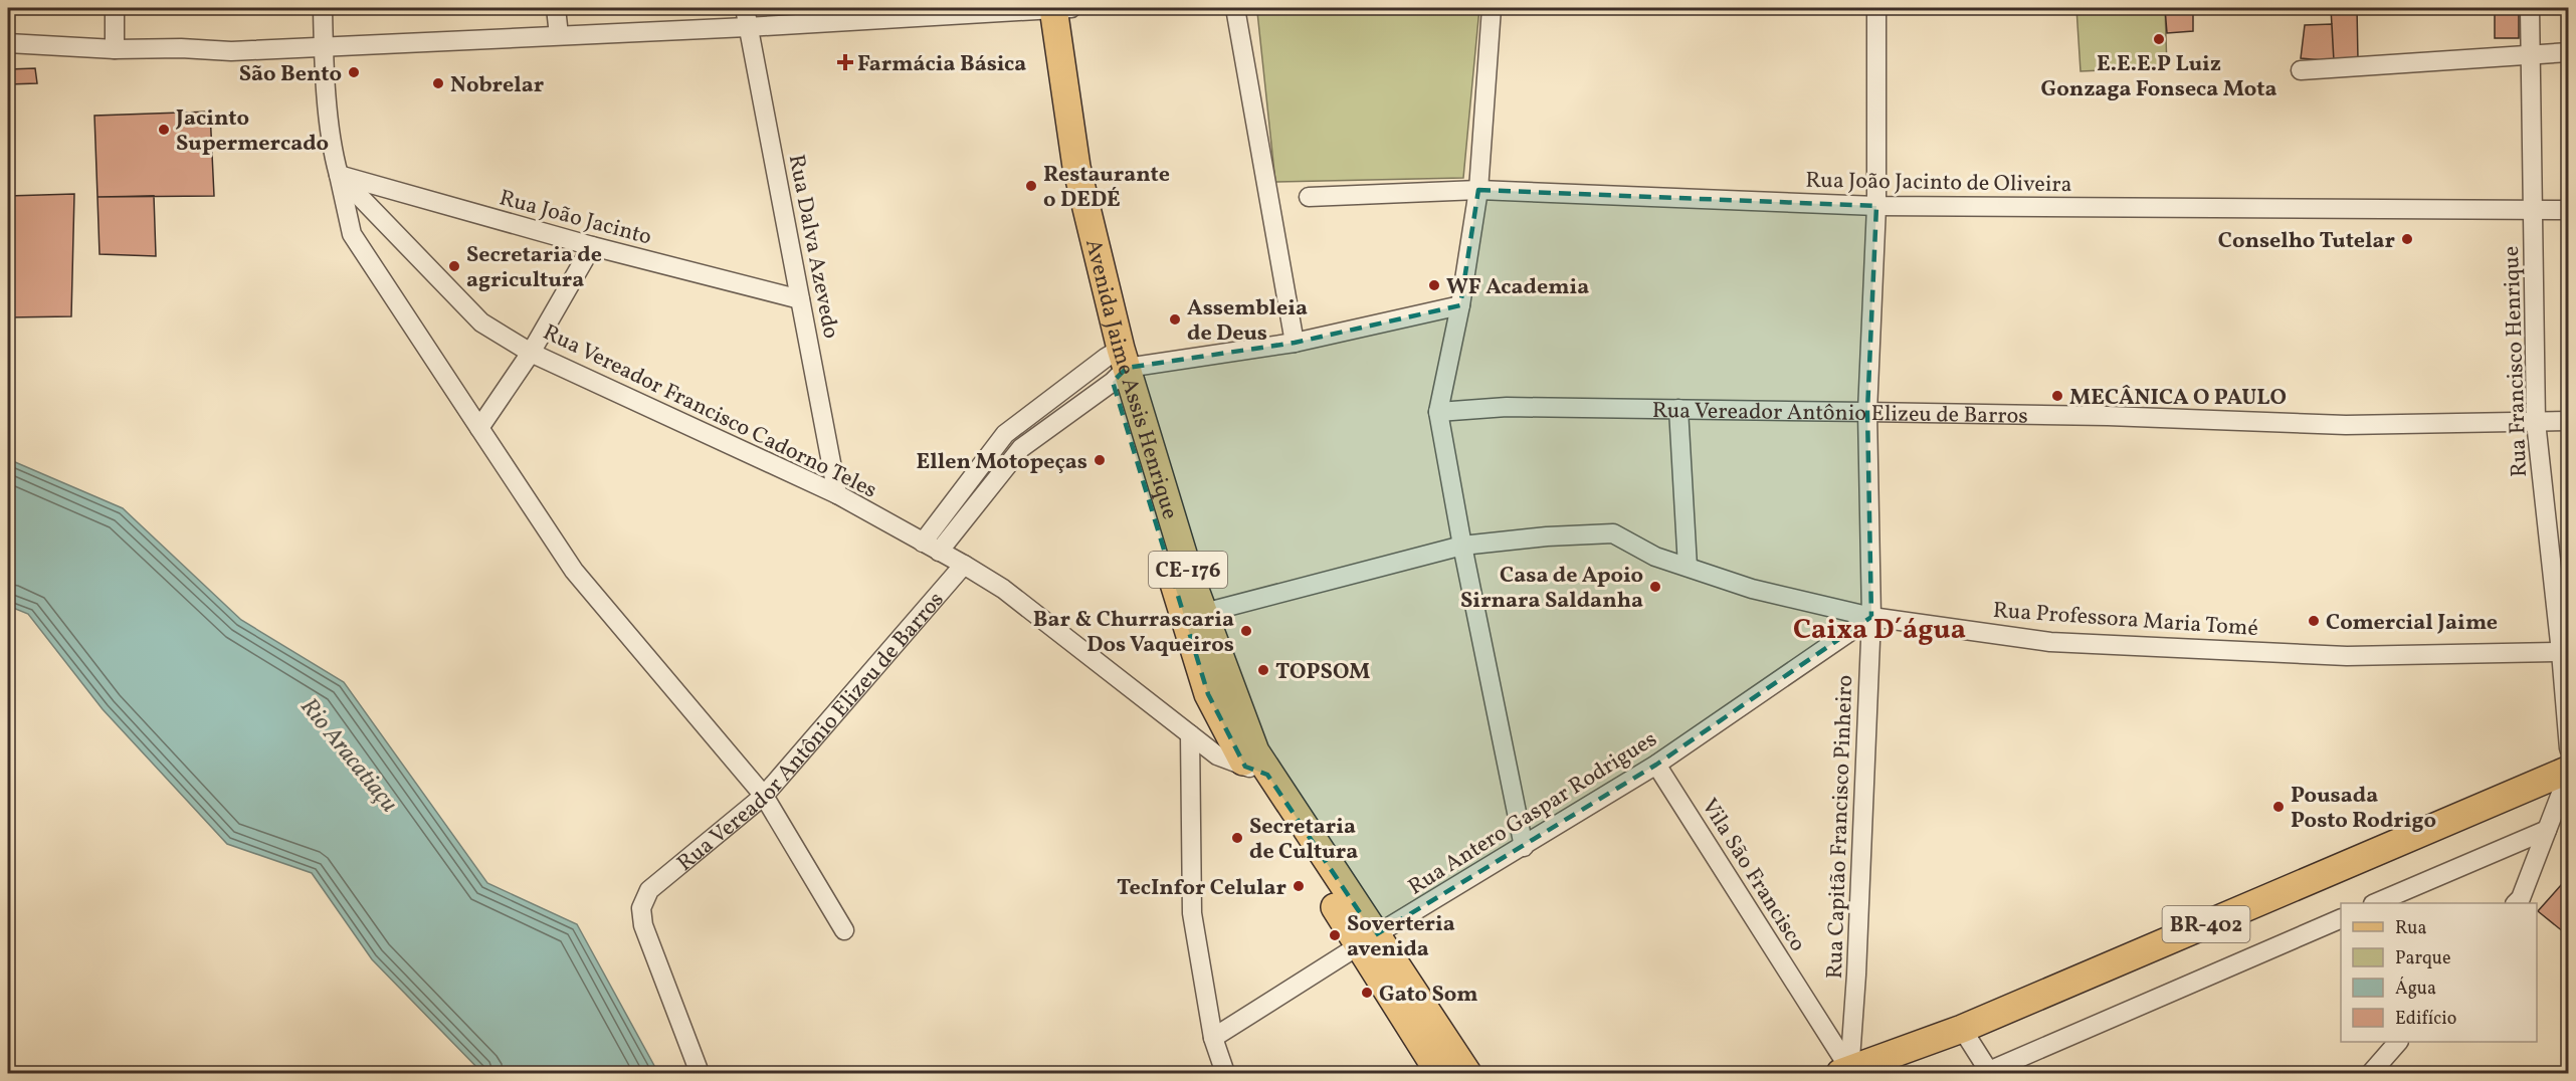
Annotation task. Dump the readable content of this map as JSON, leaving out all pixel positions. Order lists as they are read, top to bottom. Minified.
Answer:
{"streets":{"main road":["Avenida Jaime Assis Henrique","CE-176","BR-402"],"street":["Rua João Jacinto de Oliveira","Rua João Jacinto","Rua Dalva Azevedo","Rua Francisco Henrique","Rua Vereador Francisco Cadorno Teles","Rua Vereador Antônio Elizeu de Barros","Rua Professora Maria Tomé","Rua Antero Gaspar Rodrigues","Rua Capitão Francisco Pinheiro","Vila São Francisco"]},"crossings":[["Rua João Jacinto de Oliveira","Rua Francisco Henrique"],["Rua João Jacinto de Oliveira","Rua Capitão Francisco Pinheiro"],["Rua João Jacinto","Rua Dalva Azevedo"],["Rua João Jacinto","Rua Vereador Francisco Cadorno Teles"],["Rua Dalva Azevedo","Rua Vereador Francisco Cadorno Teles"],["Rua Francisco Henrique","Rua Vereador Antônio Elizeu de Barros"],["Rua Francisco Henrique","Rua Professora Maria Tomé"],["Avenida Jaime Assis Henrique","Rua Vereador Francisco Cadorno Teles"],["Avenida Jaime Assis Henrique","CE-176"],["Avenida Jaime Assis Henrique","Rua Professora Maria Tomé"],["Avenida Jaime Assis Henrique","Rua Antero Gaspar Rodrigues"],["Rua Vereador Francisco Cadorno Teles","Rua Vereador Antônio Elizeu de Barros"],["Rua Vereador Francisco Cadorno Teles","CE-176"],["Rua Vereador Antônio Elizeu de Barros","Rua Capitão Francisco Pinheiro"],["CE-176","Rua Antero Gaspar Rodrigues"],["Rua Professora Maria Tomé","Rua Antero Gaspar Rodrigues"],["Rua Professora Maria Tomé","Rua Capitão Francisco Pinheiro"],["Rua Antero Gaspar Rodrigues","Rua Capitão Francisco Pinheiro"],["Rua Antero Gaspar Rodrigues","Vila São Francisco"],["Rua Capitão Francisco Pinheiro","Vila São Francisco"],["Rua Capitão Francisco Pinheiro","BR-402"],["Vila São Francisco","BR-402"]],"districts":["Caixa D´água"],"water":["Rio Aracatiaçu"],"places":{"other":["E.E.E.P Luiz Gonzaga Fonseca Mota","São Bento","Nobrelar","Jacinto Supermercado","Restaurante o DEDÉ","Conselho Tutelar","Secretaria de agricultura","WF Academia","Assembleia de Deus","MECÂNICA O PAULO","Ellen Motopeças","Casa de Apoio Sirnara Saldanha","Comercial Jaime","Bar & Churrascaria Dos Vaqueiros","TOPSOM","Pousada Posto Rodrigo","Secretaria de Cultura","TecInfor Celular","Soverteria avenida","Gato Som"],"health":["Farmácia Básica"]},"legend":["Rua","Parque","Água","Edifício"]}
